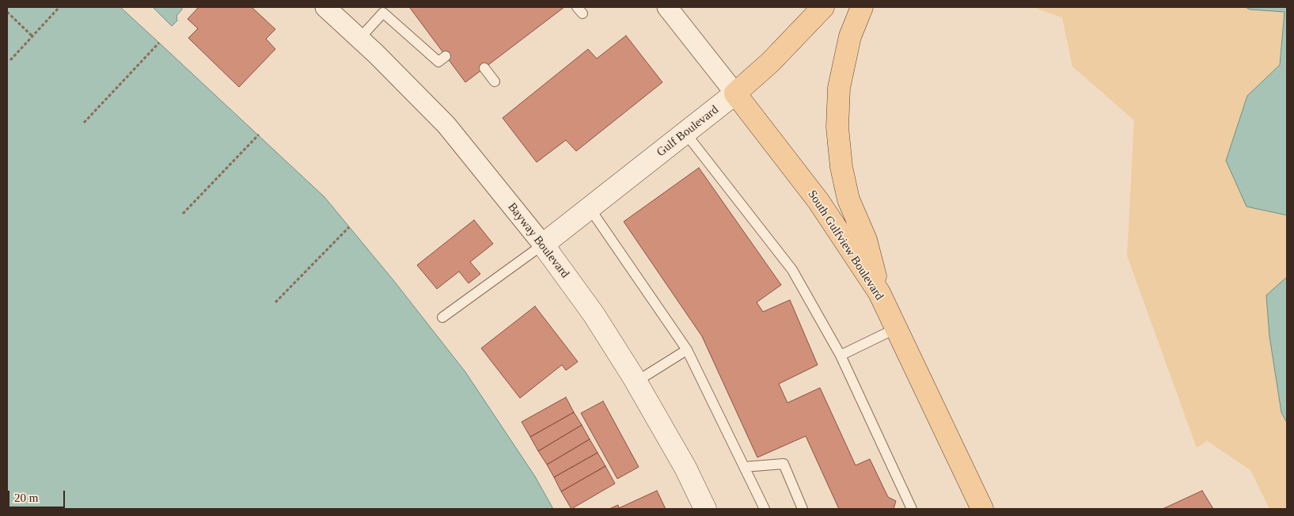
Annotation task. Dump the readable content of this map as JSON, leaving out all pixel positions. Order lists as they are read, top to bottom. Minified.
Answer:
{"streets":{"main road":["Gulf Boulevard","South Gulfview Boulevard"],"street":["Bayway Boulevard"]},"crossings":[["Gulf Boulevard","Bayway Boulevard"],["Gulf Boulevard","South Gulfview Boulevard"]],"scale_bar":"20 m"}
